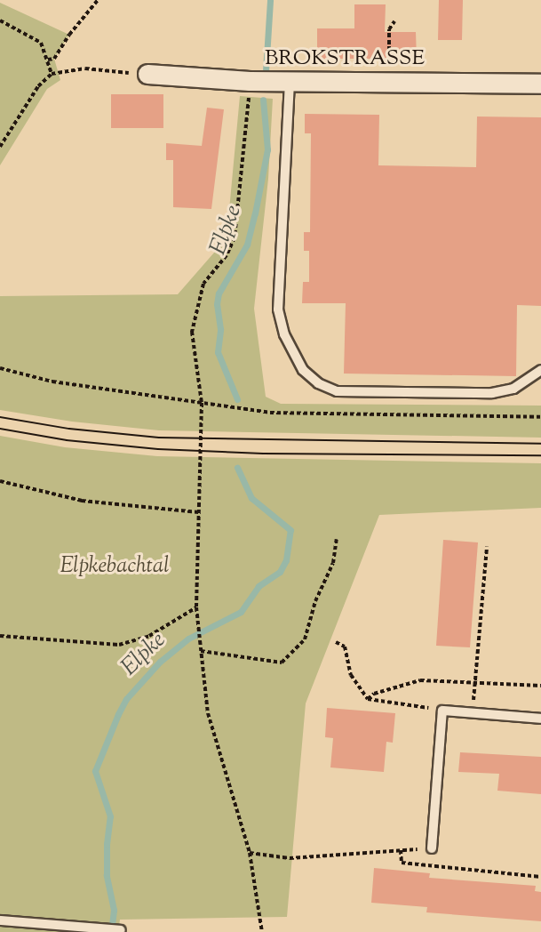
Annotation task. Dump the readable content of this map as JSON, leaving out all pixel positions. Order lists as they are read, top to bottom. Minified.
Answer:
{"streets":{"street":["BROKSTRASSE"]},"water":["Elpke"],"parks":["Elpkebachtal"]}
